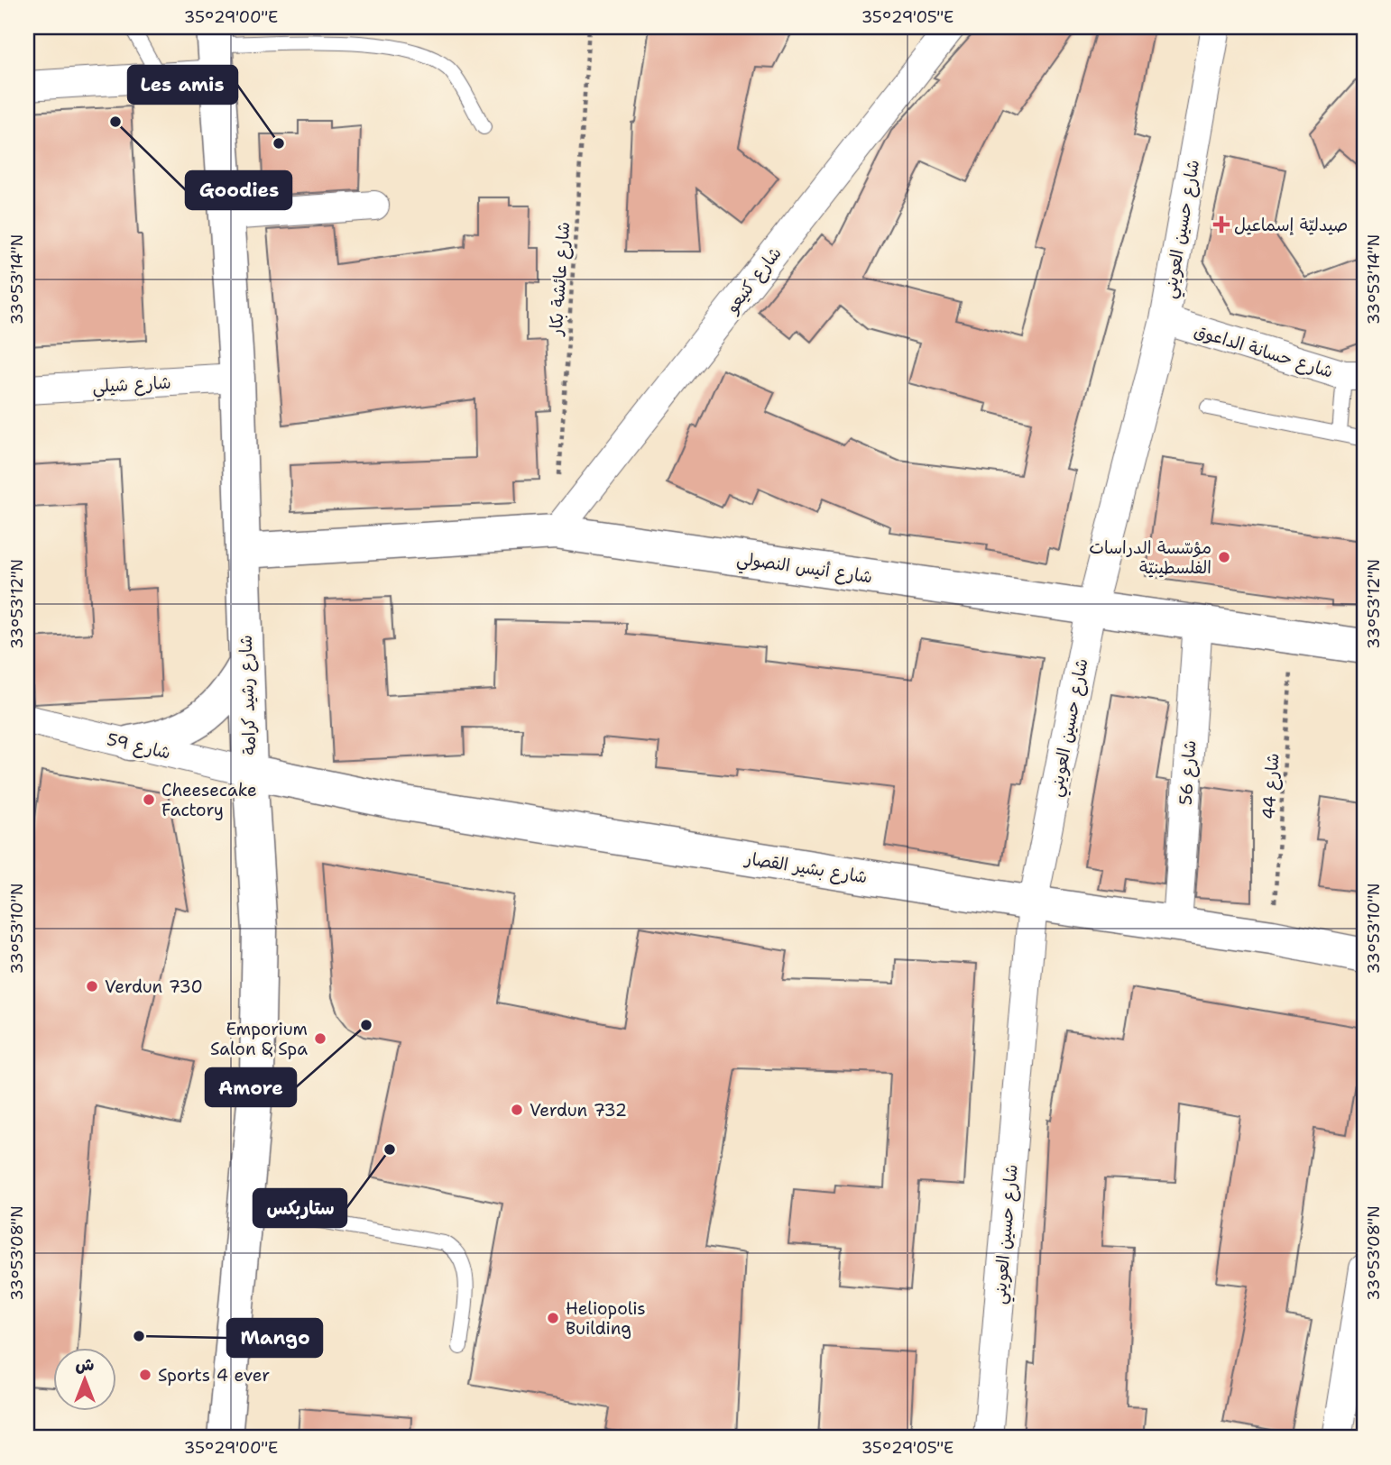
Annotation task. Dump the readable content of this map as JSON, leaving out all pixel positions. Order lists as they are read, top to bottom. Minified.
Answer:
{"streets":{"street":["شارع حسين العويني","شارع كنيعو","شارع حسانة الداعوق","شارع شيلي","شارع أنيس النصولي","شارع رشيد كرامة","شارع 59","شارع 56","شارع بشير القصار"],"path":["شارع عائشة بكار","شارع 44"]},"crossings":[["شارع حسين العويني","شارع حسانة الداعوق"],["شارع حسين العويني","شارع أنيس النصولي"],["شارع حسين العويني","شارع بشير القصار"],["شارع عائشة بكار","شارع كنيعو"],["شارع عائشة بكار","شارع أنيس النصولي"],["شارع كنيعو","شارع أنيس النصولي"],["شارع شيلي","شارع رشيد كرامة"],["شارع أنيس النصولي","شارع رشيد كرامة"],["شارع أنيس النصولي","شارع 56"],["شارع أنيس النصولي","شارع 44"],["شارع رشيد كرامة","شارع 59"],["شارع رشيد كرامة","شارع بشير القصار"],["شارع 59","شارع بشير القصار"],["شارع 56","شارع بشير القصار"],["شارع 44","شارع بشير القصار"]],"places":{"other":["Goodies","Les amis","مؤسّسة الدراسات الفلسطينيّة","Cheesecake Factory","Verdun 730","Amore","Emporium Salon & Spa","Verdun 732","ستاربكس","Heliopolis Building","Mango","Sports 4 ever"],"health":["صيدليّة إسماعيل"]},"north":"top","coordinates":["35°29'00\"E","35°29'05\"E","33°53'14\"N","33°53'12\"N","33°53'10\"N","33°53'08\"N"]}
